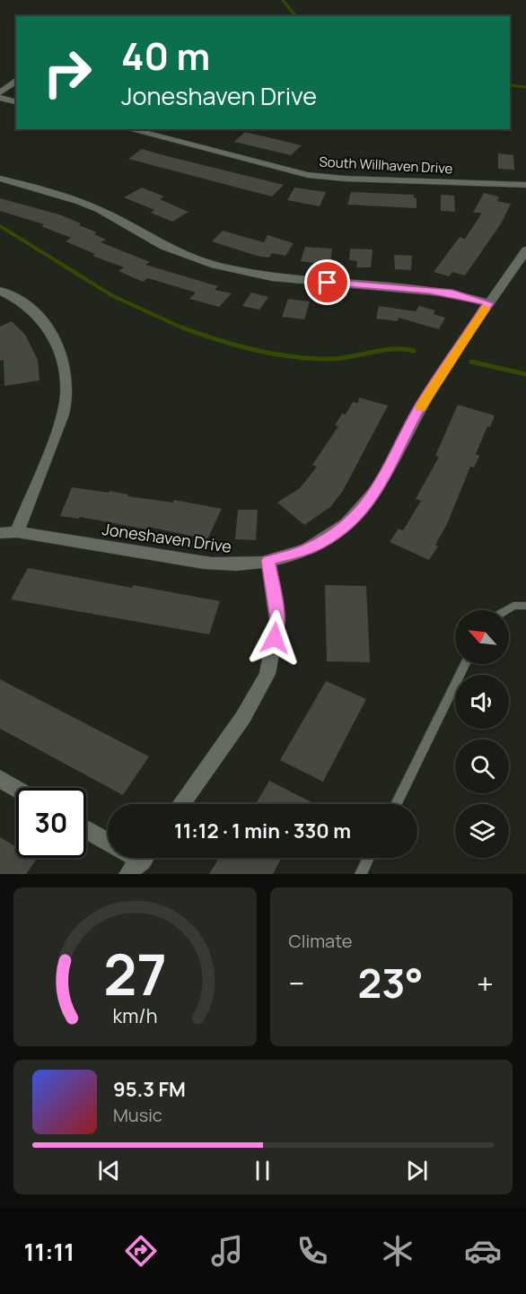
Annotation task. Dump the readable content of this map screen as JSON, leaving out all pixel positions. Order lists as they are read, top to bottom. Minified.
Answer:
{"streets":{"street":["South Willhaven Drive","Joneshaven Drive"]},"north":"top left","page":{"turn":["40 m","Joneshaven Drive"],"limit":"30","trip":"11:12 · 1 min · 330 m","tile":"Climate","heat":["−","23°","+"],"song":["95.3 FM","Music"],"tabs":"11:11","gauge":["27","km/h"]}}
